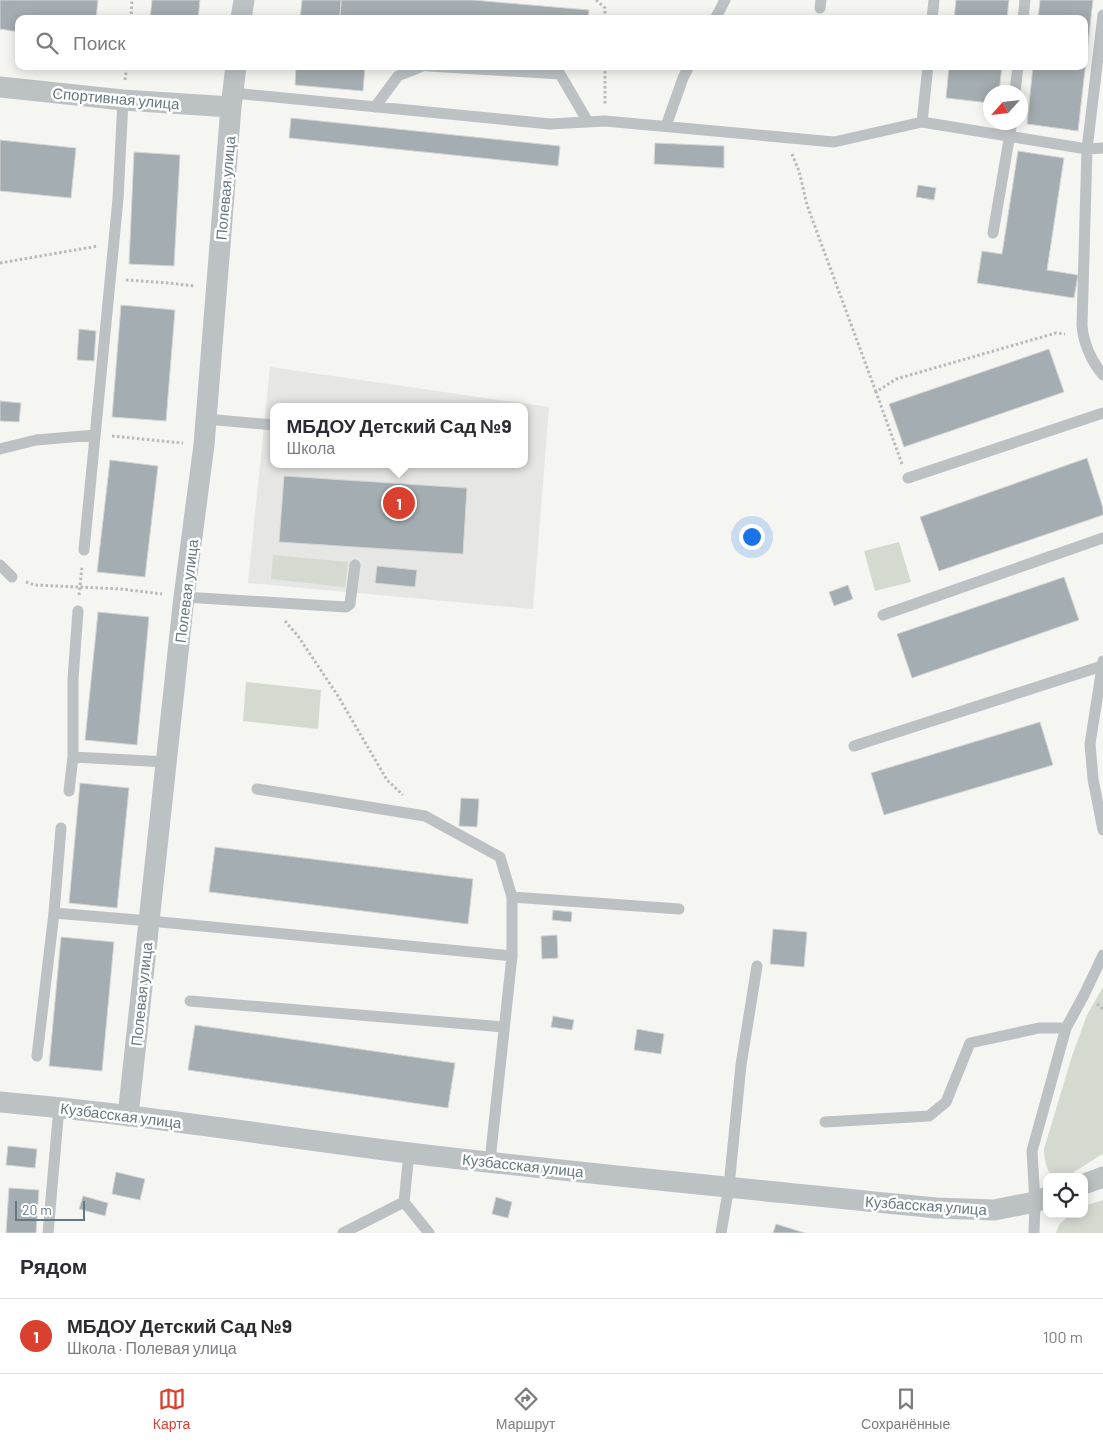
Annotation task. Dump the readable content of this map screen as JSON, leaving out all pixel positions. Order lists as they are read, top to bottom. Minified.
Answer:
{"streets":{"street":["Спортивная улица","Полевая улица","Кузбасская улица"]},"crossings":[["Спортивная улица","Полевая улица"],["Полевая улица","Кузбасская улица"]],"scale_bar":"20 m","north":"bottom left","page":{"search":"Поиск","popup":["МБДОУ Детский Сад №9","Школа"],"pins":"1","scale":"20 m","heading":"Рядом","list":[{"mark":"1","name":"МБДОУ Детский Сад №9","note":"Школа · Полевая улица","value":"100 m"}],"nav":["Карта","Маршрут","Сохранённые"]}}
